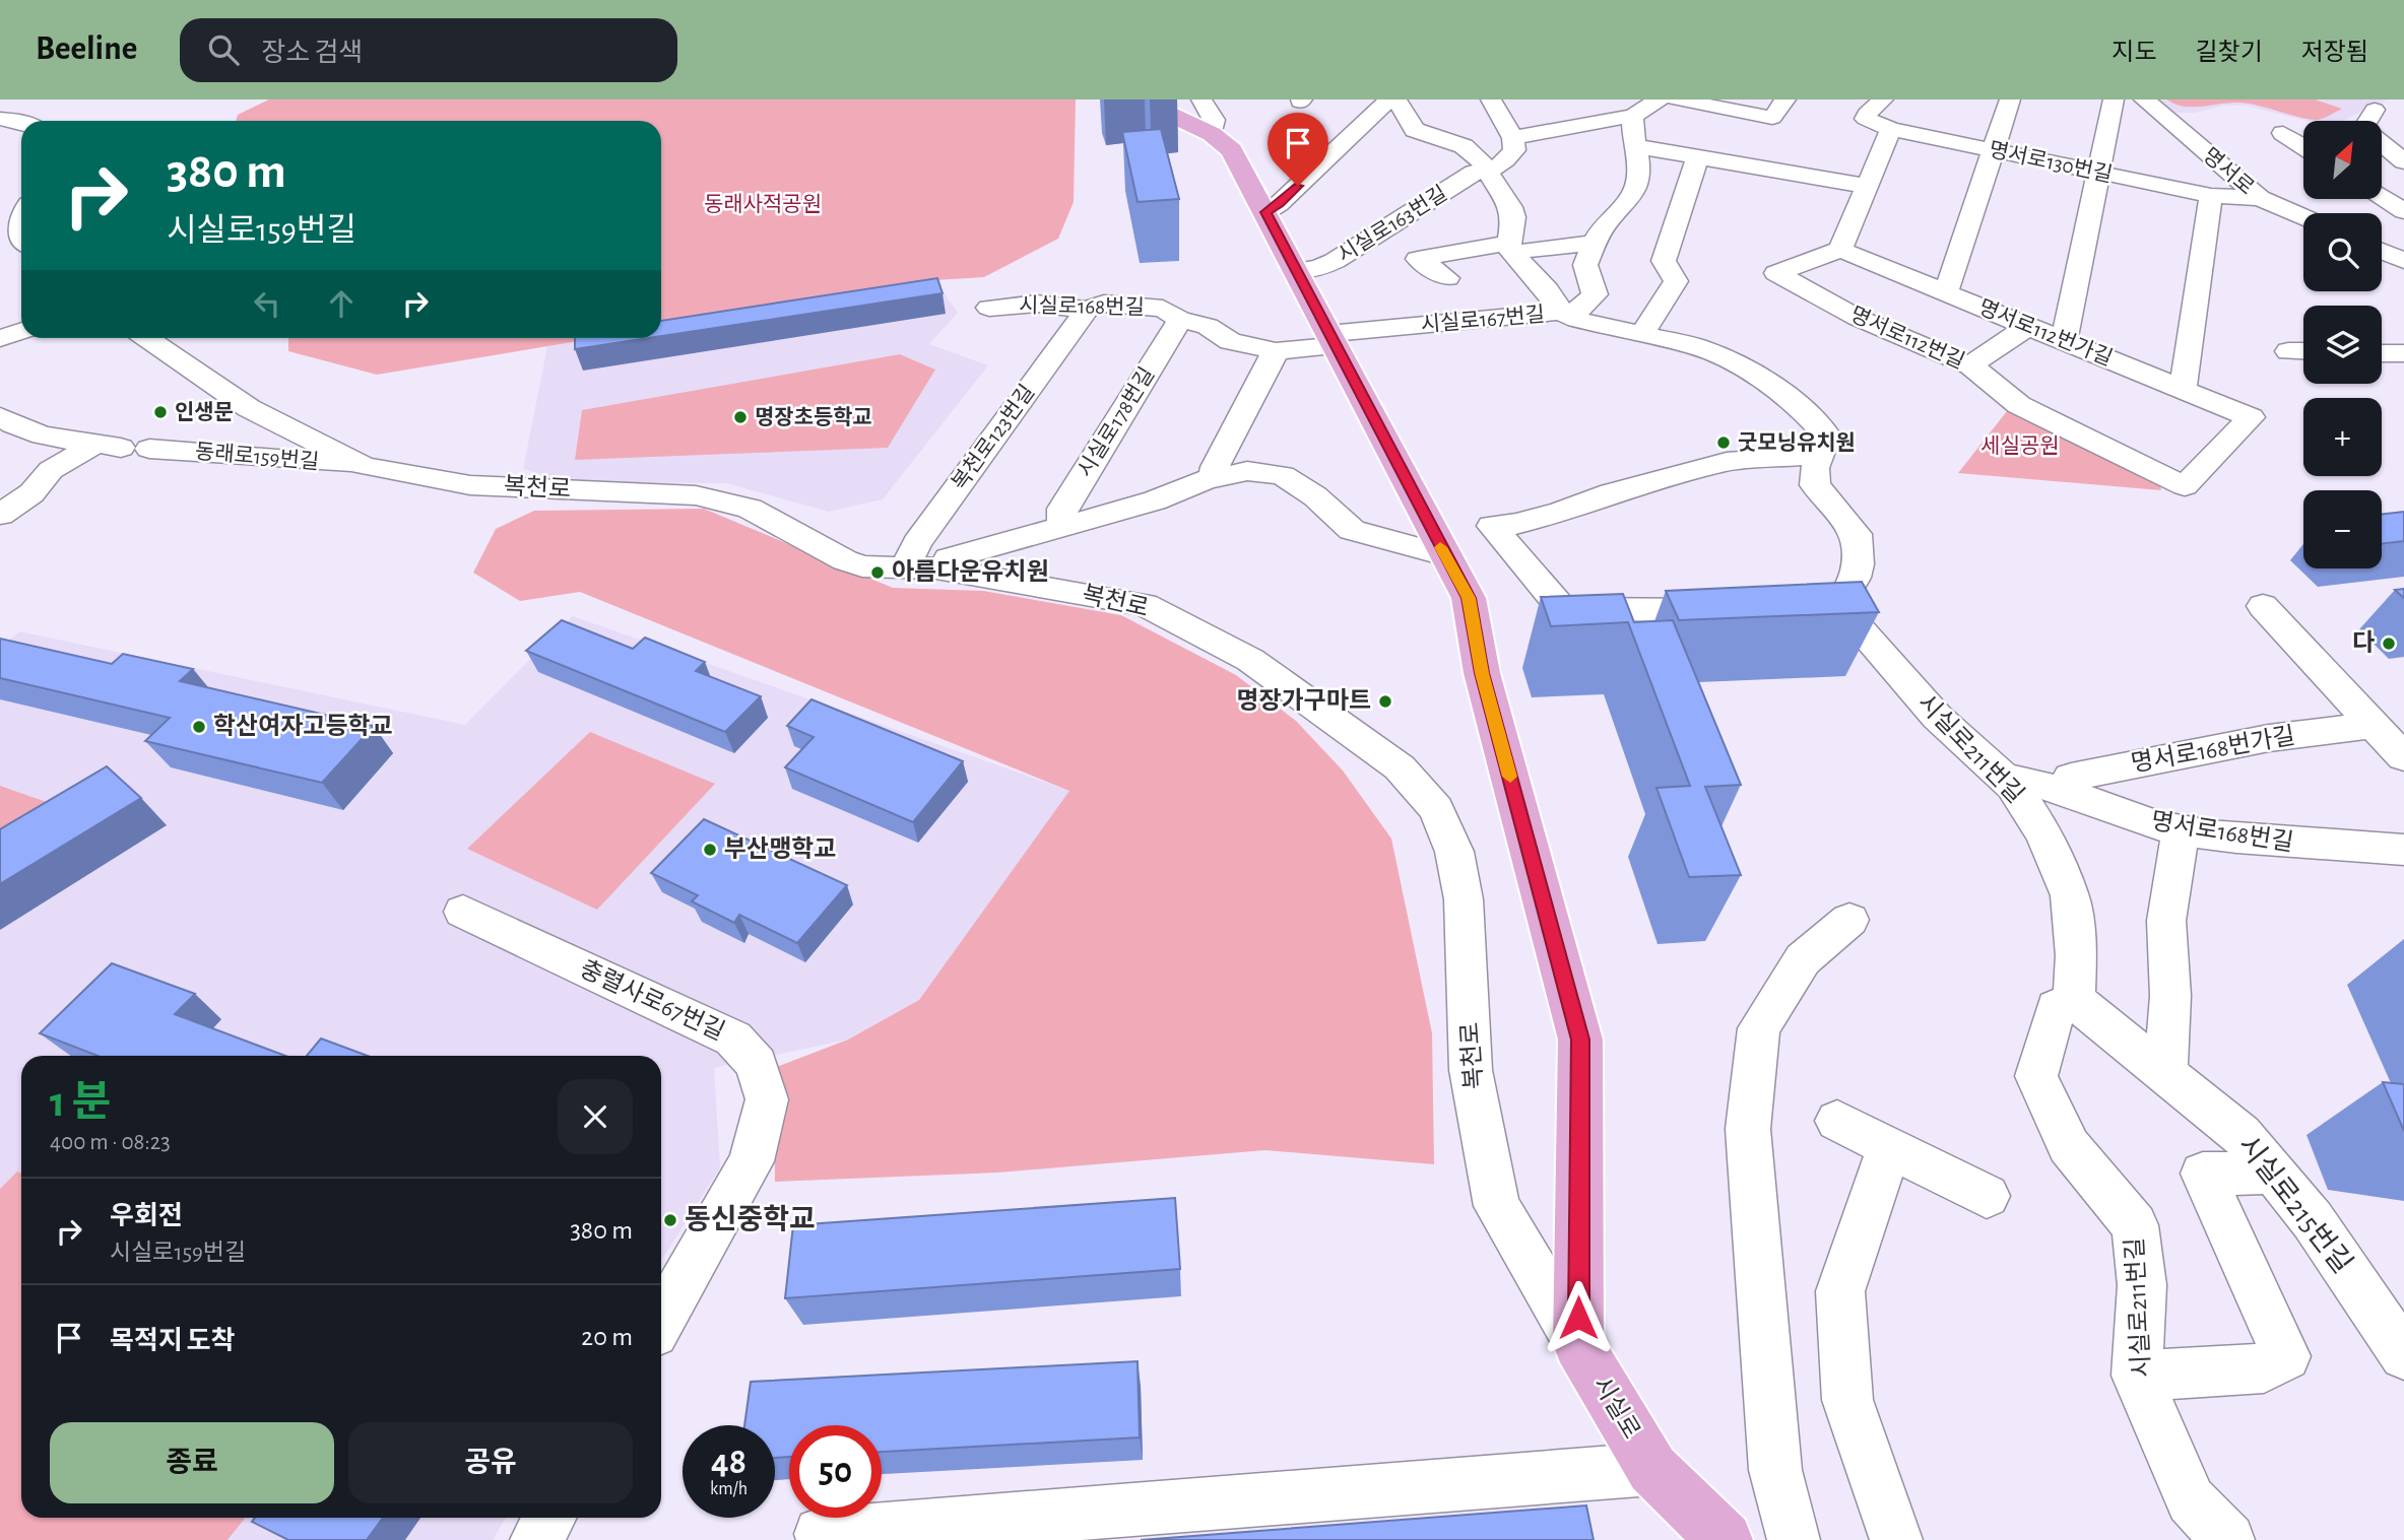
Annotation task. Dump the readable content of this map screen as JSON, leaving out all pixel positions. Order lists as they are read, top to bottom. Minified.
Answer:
{"streets":{"main road":["시실로"],"street":["명서로130번길","명서로","시실로163번길","시실로168번길","시실로167번길","명서로112번가길","명서로112번길","시실로178번길","복천로123번길","동래로159번길","복천로","시실로211번길","명서로168번가길","명서로168번길","충렬사로67번길","시실로215번길"]},"crossings":[["명서로130번길","명서로"],["시실로168번길","시실로167번길"],["시실로168번길","시실로178번길"],["시실로168번길","복천로123번길"],["시실로167번길","시실로211번길"],["명서로112번가길","명서로112번길"],["시실로178번길","복천로"],["복천로123번길","복천로"],["동래로159번길","복천로"],["복천로","시실로"],["시실로211번길","명서로168번길"],["시실로211번길","시실로215번길"],["명서로168번가길","명서로168번길"]],"parks":["동래사적공원","세실공원"],"places":["인생문","명장초등학교","굿모닝유치원","아름다운유치원","다","명장가구마트","학산여자고등학교","부산맹학교","동신중학교"],"north":"top right","page":{"header":"Beeline","search":"장소 검색","nav":["지도","길찾기","저장됨"],"map_buttons":["+","−"],"turn":["380 m","시실로159번길"],"heading":["1 분","400 m · 08:23"],"list":[{"name":"우회전","note":"시실로159번길","value":"380 m"},{"name":"목적지 도착","value":"20 m"}],"buttons":["종료","공유"],"speed":"48 km/h","limit":"50"}}
